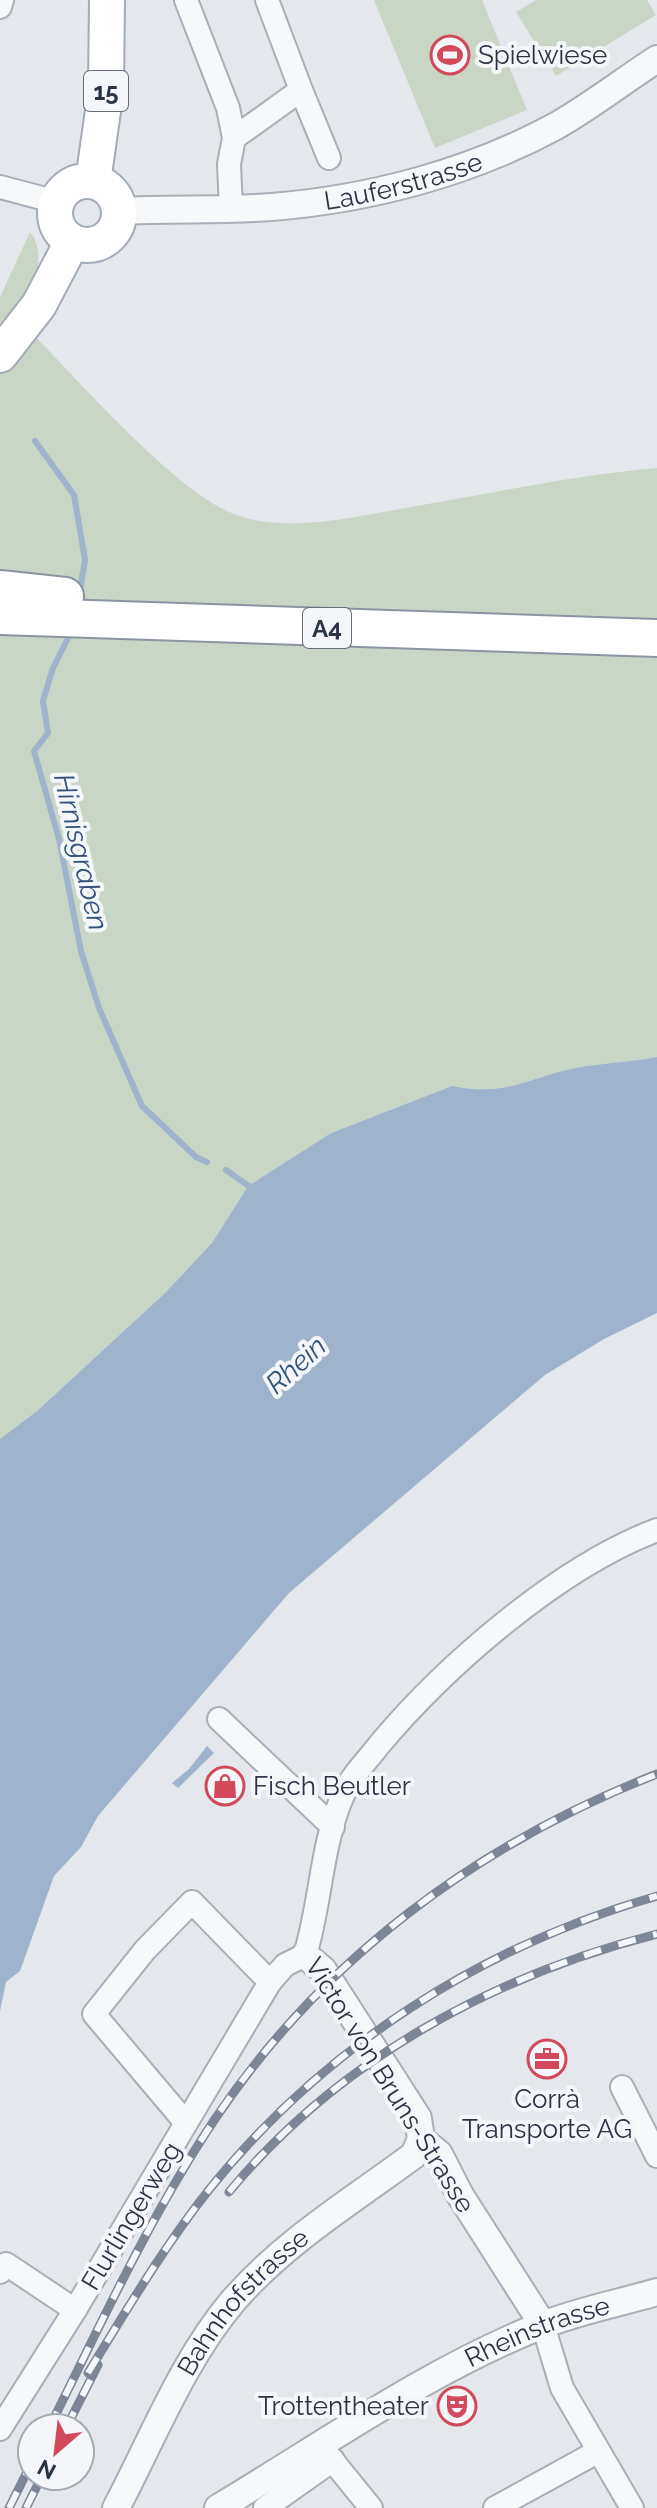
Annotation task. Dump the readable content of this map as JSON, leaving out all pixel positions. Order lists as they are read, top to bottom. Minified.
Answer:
{"streets":{"highway":["A4"],"main road":["15"],"street":["Lauferstrasse","Victor von Bruns-Strasse","Flurlingerweg","Bahnhofstrasse","Rheinstrasse"]},"crossings":[["15","Lauferstrasse"],["Victor von Bruns-Strasse","Flurlingerweg"],["Victor von Bruns-Strasse","Bahnhofstrasse"],["Victor von Bruns-Strasse","Rheinstrasse"]],"water":["Hirnisgraben","Rhein"],"places":{"sports":["Spielwiese"],"shop":["Fisch Beutler"],"office":["Corrà Transporte AG"],"theatre":["Trottentheater"]},"north":"bottom left"}
